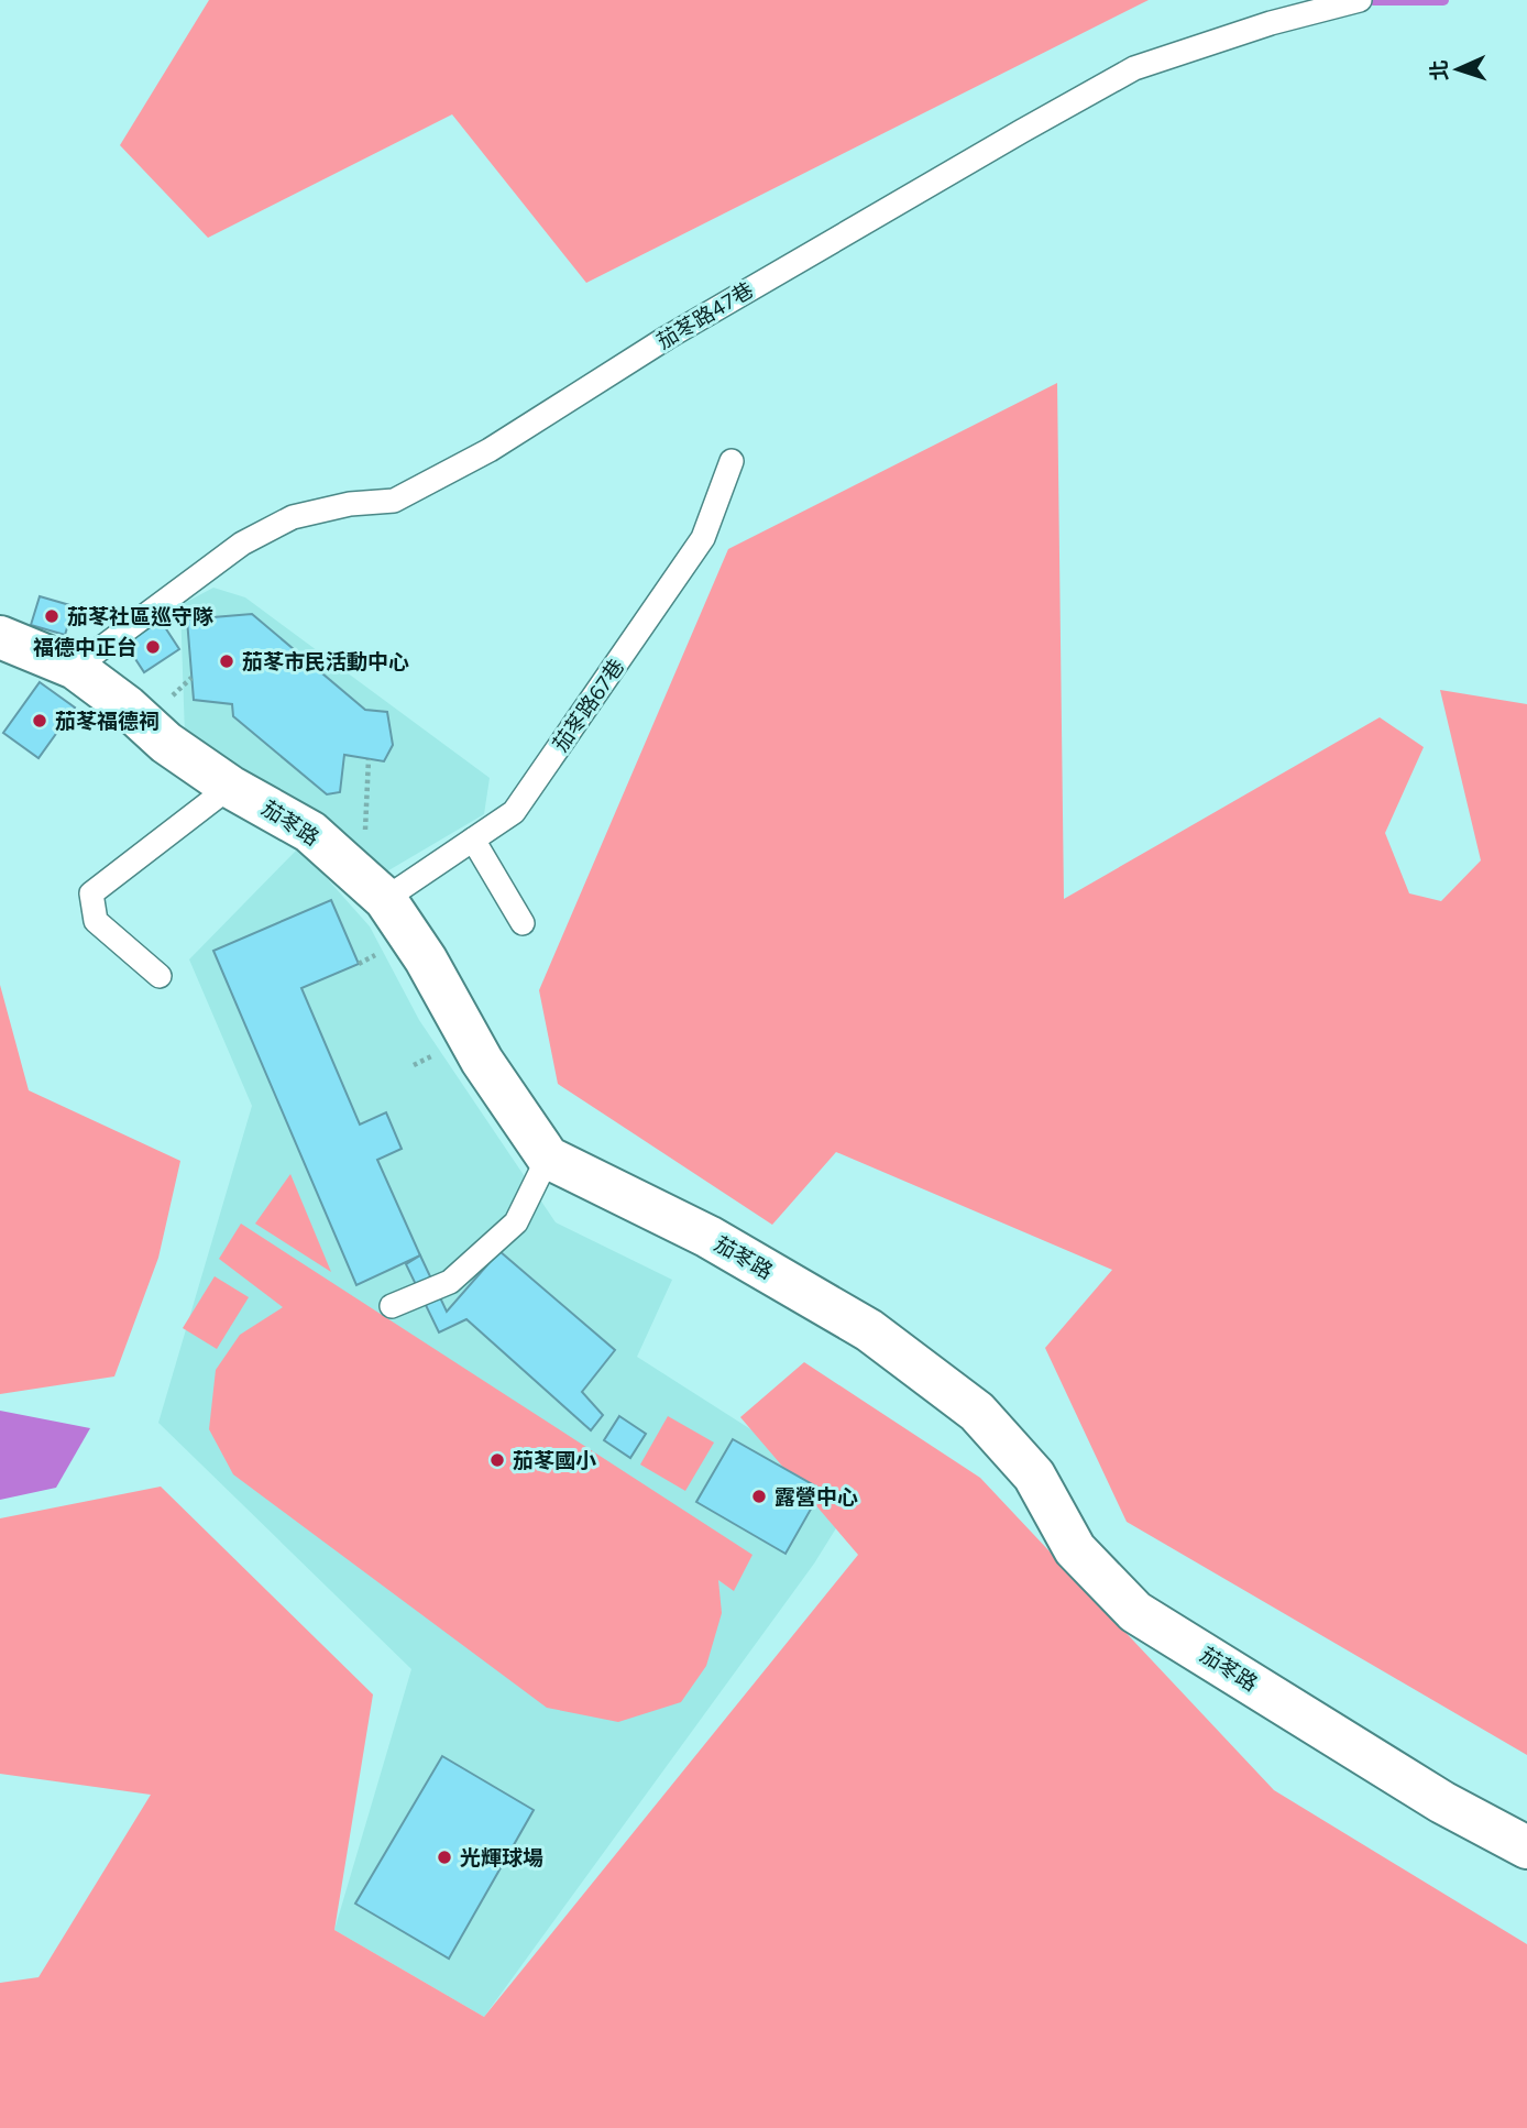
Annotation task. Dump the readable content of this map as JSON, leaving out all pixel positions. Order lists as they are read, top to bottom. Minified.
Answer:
{"streets":{"street":["茄苳路"],"lane":["茄苳路47巷","茄苳路67巷"]},"crossings":[["茄苳路47巷","茄苳路"],["茄苳路67巷","茄苳路"]],"places":["茄苳社區巡守隊","福德中正台","茄苳市民活動中心","茄苳福德祠","茄苳國小","露營中心","光輝球場"],"north":"left"}
